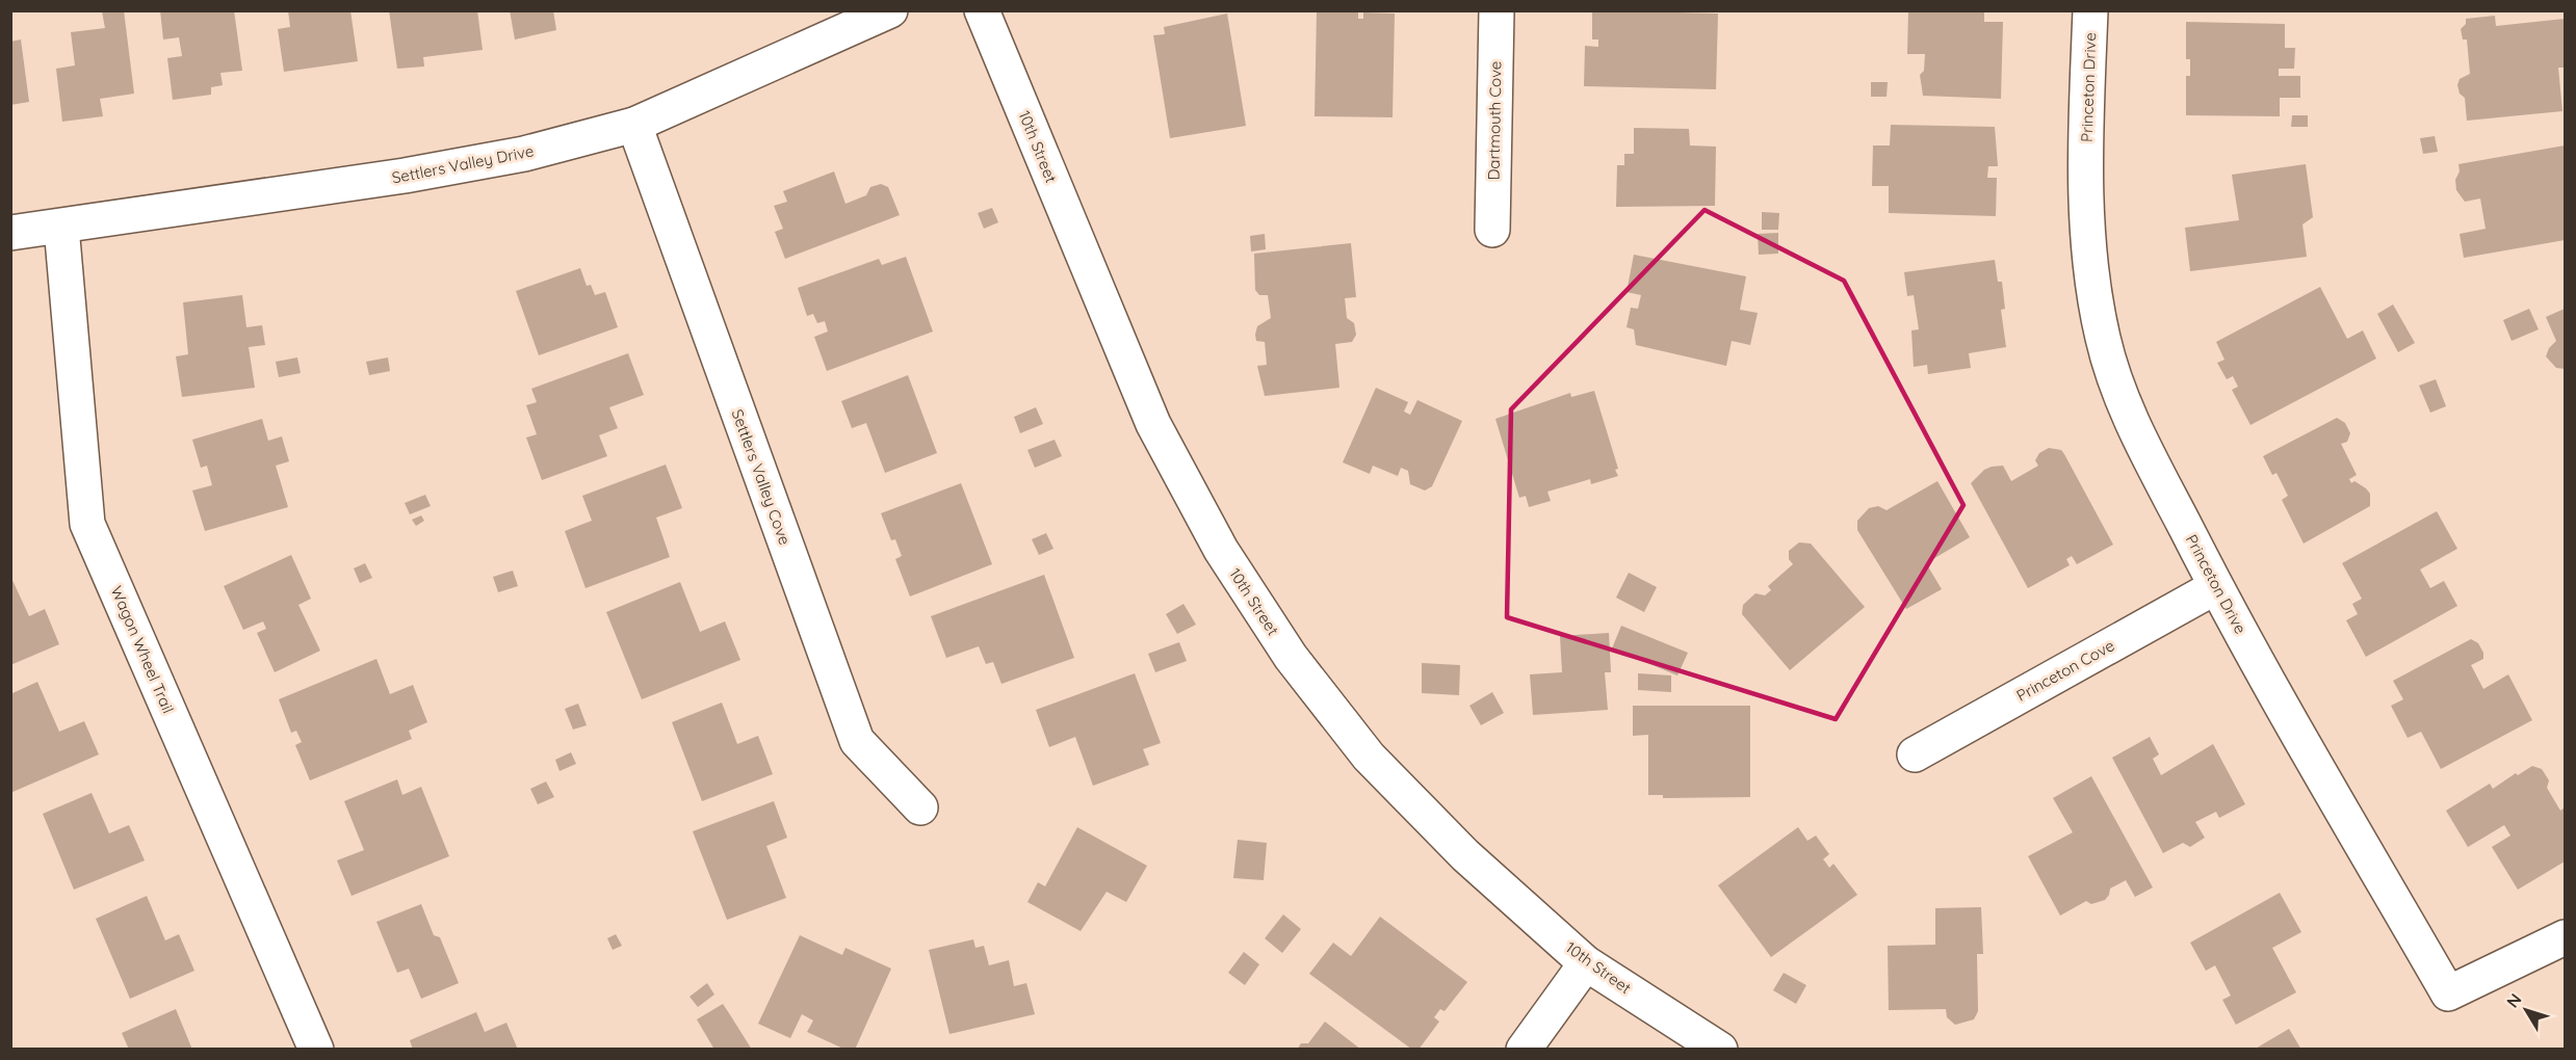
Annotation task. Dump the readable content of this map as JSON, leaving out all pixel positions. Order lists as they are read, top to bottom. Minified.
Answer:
{"streets":{"street":["Princeton Drive","Dartmouth Cove","10th Street","Settlers Valley Drive","Settlers Valley Cove","Wagon Wheel Trail","Princeton Cove"]},"crossings":[["Princeton Drive","Princeton Cove"],["Settlers Valley Drive","Settlers Valley Cove"],["Settlers Valley Drive","Wagon Wheel Trail"]],"north":"top left"}
